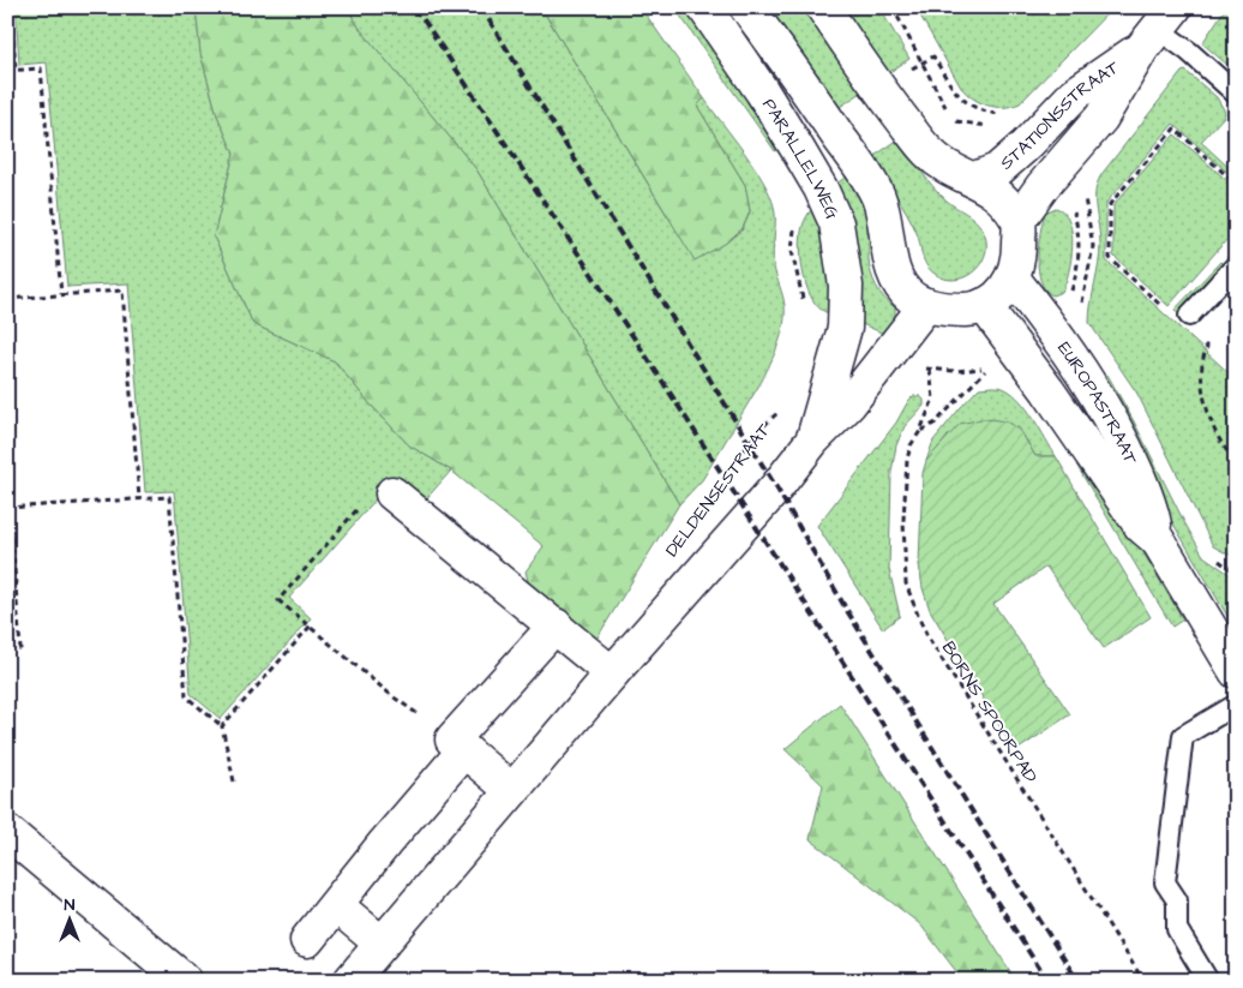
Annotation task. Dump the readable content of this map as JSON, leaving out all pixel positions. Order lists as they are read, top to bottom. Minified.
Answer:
{"streets":{"street":["STATIONSSTRAAT","PARALLELWEG","EUROPASTRAAT","DELDENSESTRAAT"],"path":["BORNS SPOORPAD"]},"crossings":[["PARALLELWEG","DELDENSESTRAAT"]],"north":"top"}
